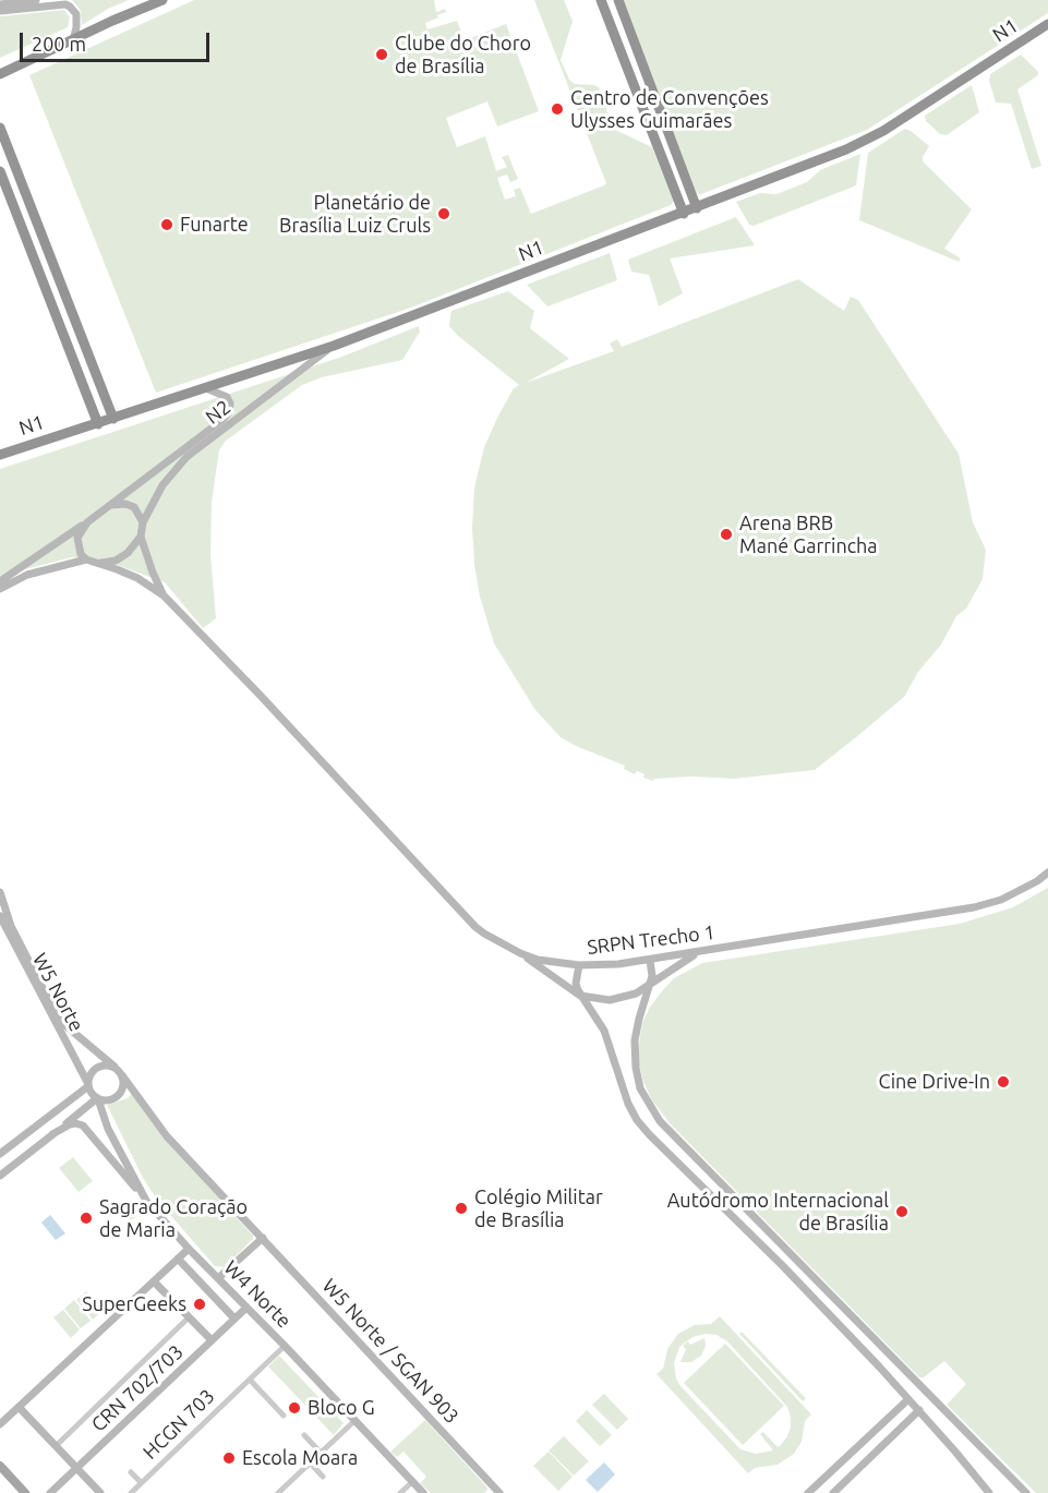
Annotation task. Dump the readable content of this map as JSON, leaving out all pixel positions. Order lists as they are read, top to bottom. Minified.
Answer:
{"streets":{"highway":["N1"],"main road":["N2","SRPN Trecho 1","W5 Norte","W4 Norte","W5 Norte / SGAN 903","CRN 702/703"],"street":["HCGN 703"]},"crossings":[["N1","N2"],["N2","SRPN Trecho 1"],["W5 Norte","W4 Norte"],["W5 Norte","W5 Norte / SGAN 903"],["W4 Norte","W5 Norte / SGAN 903"],["W4 Norte","CRN 702/703"],["W4 Norte","HCGN 703"]],"places":["Clube do Choro de Brasília","Centro de Convenções Ulysses Guimarães","Planetário de Brasília Luiz Cruls","Funarte","Arena BRB Mané Garrincha","Cine Drive-In","Colégio Militar de Brasília","Autódromo Internacional de Brasília","Sagrado Coração de Maria","SuperGeeks","Bloco G","Escola Moara"],"scale_bar":"200 m"}
